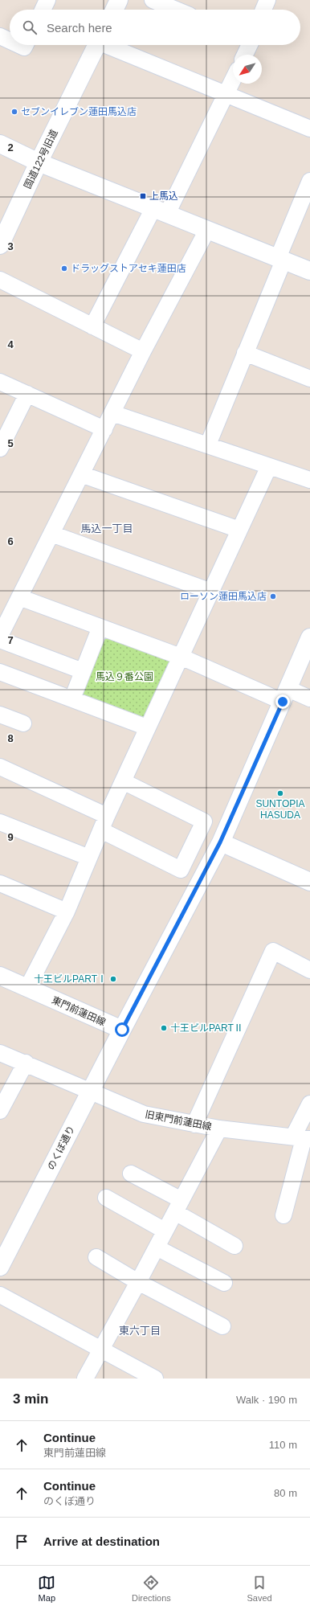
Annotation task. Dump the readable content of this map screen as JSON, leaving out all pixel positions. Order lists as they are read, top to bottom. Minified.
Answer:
{"streets":{"street":["国道122号旧道","東門前蓮田線","旧東門前蓮田線","のくぼ通り"]},"crossings":[["東門前蓮田線","のくぼ通り"],["旧東門前蓮田線","のくぼ通り"]],"districts":["馬込一丁目","東六丁目"],"parks":["馬込９番公園"],"places":{"other":["セブンイレブン蓮田馬込店","ドラッグストアセキ蓮田店","ローソン蓮田馬込店","SUNTOPIA HASUDA","十王ビルPARTⅠ","十王ビルPARTⅡ"],"transit":["上馬込"]},"north":"bottom left","page":{"search":"Search here","heading":["3 min","Walk · 190 m"],"list":[["Continue","東門前蓮田線","110 m"],["Continue","のくぼ通り","80 m"],"Arrive at destination"],"nav":["Map","Directions","Saved"]},"grid":{"rows":["2","3","4","5","6","7","8","9"]}}
